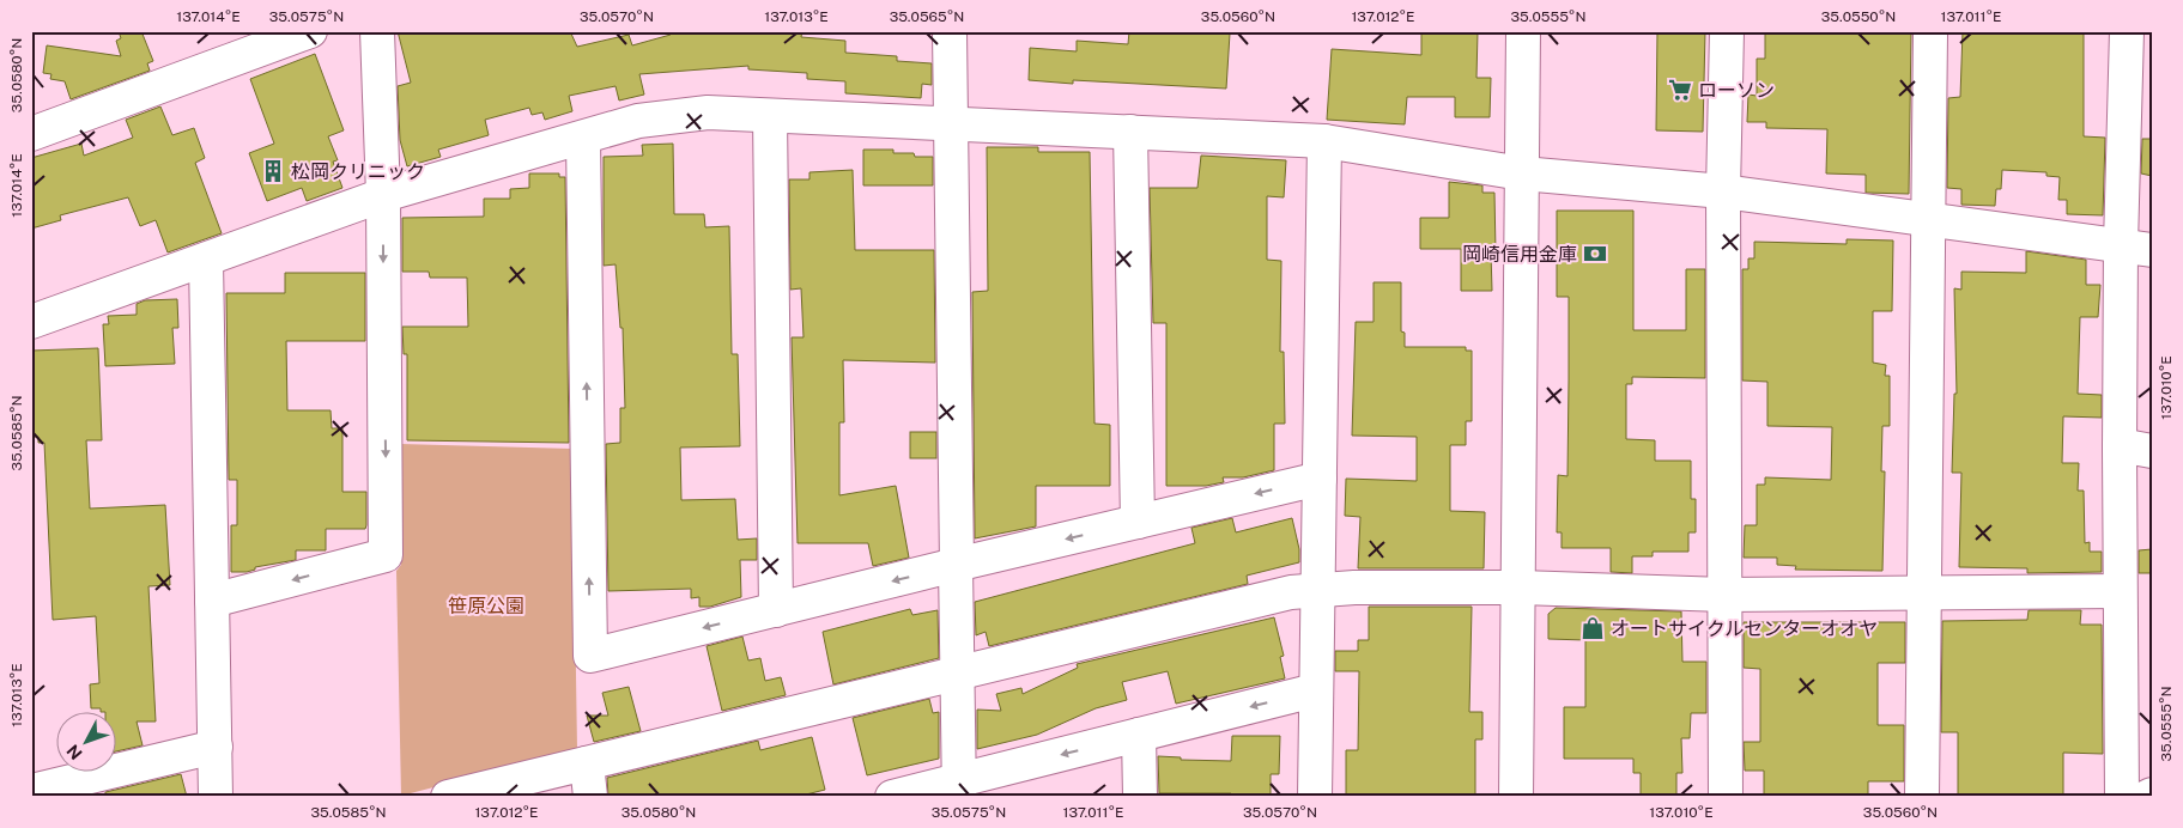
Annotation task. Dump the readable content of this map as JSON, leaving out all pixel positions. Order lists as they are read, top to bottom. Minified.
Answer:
{"parks":["笹原公園"],"places":{"supermarket":["ローソン"],"building":["松岡クリニック"],"bank":["岡崎信用金庫"],"shop":["オートサイクルセンターオオヤ"]},"north":"bottom left","coordinates":["137.014°E","35.0575°N","35.0570°N","137.013°E","35.0565°N","35.0560°N","137.012°E","35.0555°N","35.0550°N","137.011°E","35.0580°N","137.010°E","35.0585°N"]}
